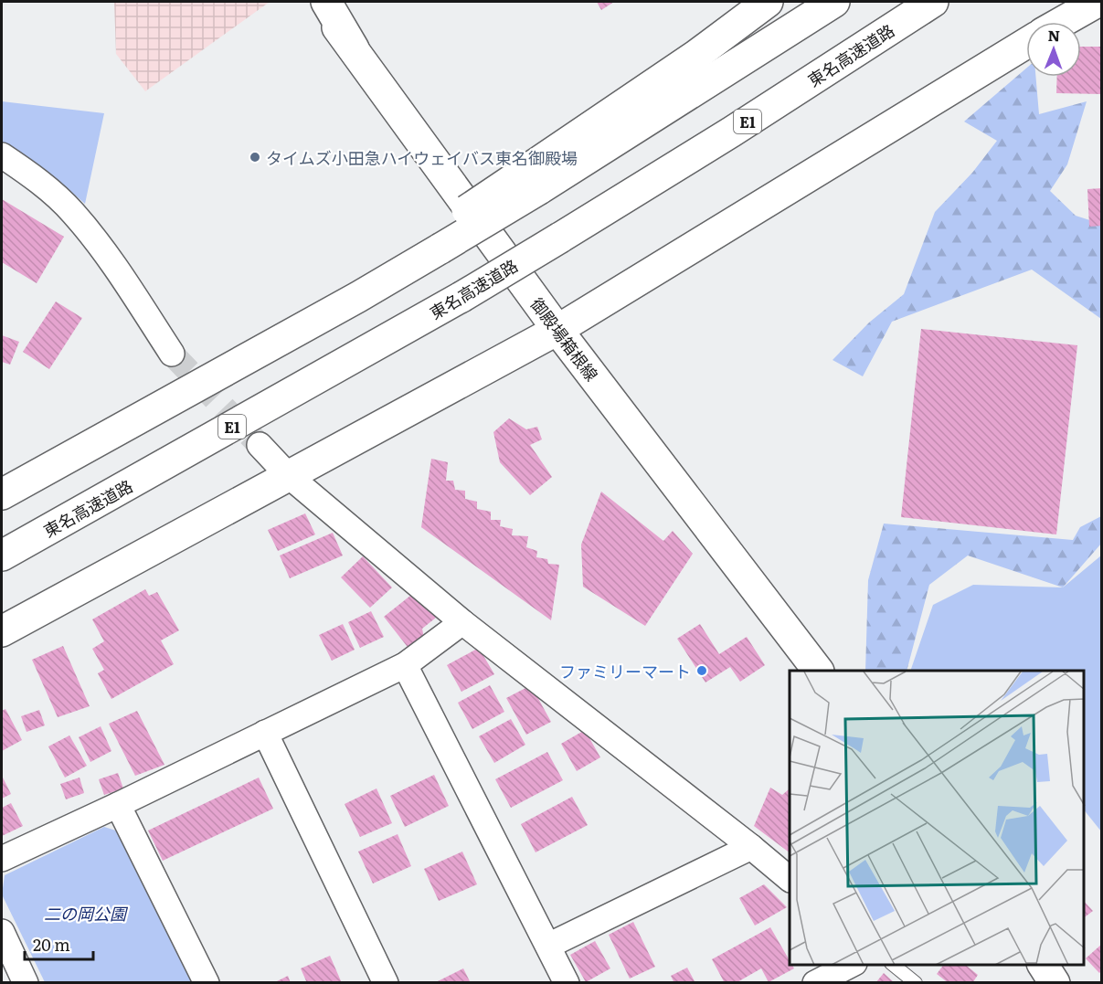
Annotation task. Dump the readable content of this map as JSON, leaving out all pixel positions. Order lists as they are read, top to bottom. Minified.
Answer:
{"streets":{"main road":["東名高速道路","E1","御殿場箱根線"]},"parks":["二の岡公園"],"places":["タイムズ小田急ハイウェイバス東名御殿場","ファミリーマート"],"scale_bar":"20 m","north":"top"}
